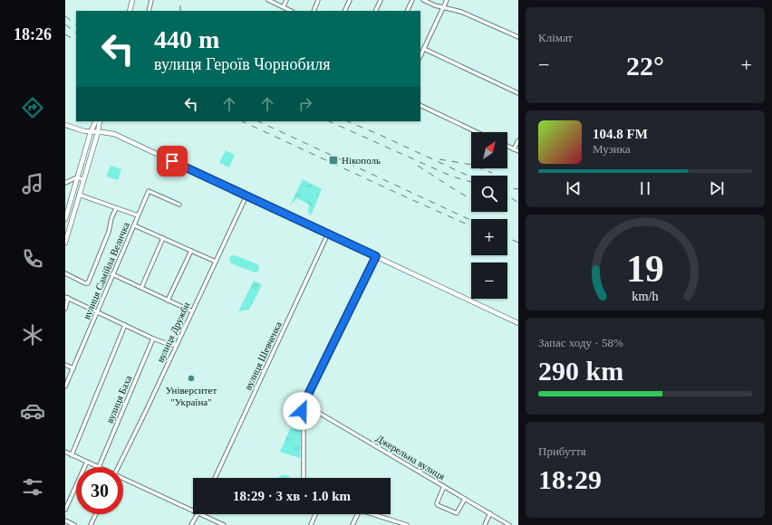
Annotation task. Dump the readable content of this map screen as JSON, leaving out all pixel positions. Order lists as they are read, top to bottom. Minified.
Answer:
{"streets":{"street":["вулиця Самійла Величка","вулиця Дружби","вулиця Шевченка","вулиця Баха","Джерельна вулиця"]},"places":{"transit":["Нікополь"],"other":["Університет \"Україна\""]},"north":"top right","page":{"tabs":"18:26","tile":["Клімат",["Запас ходу · 58%","290 km"],["Прибуття","18:29"]],"turn":["440 m","вулиця Героїв Чорнобиля"],"heat":["−","22°","+"],"song":["104.8 FM","Музика"],"map_buttons":["+","−"],"limit":"30","trip":"18:29 · 3 хв · 1.0 km","gauge":["19","km/h"]}}
